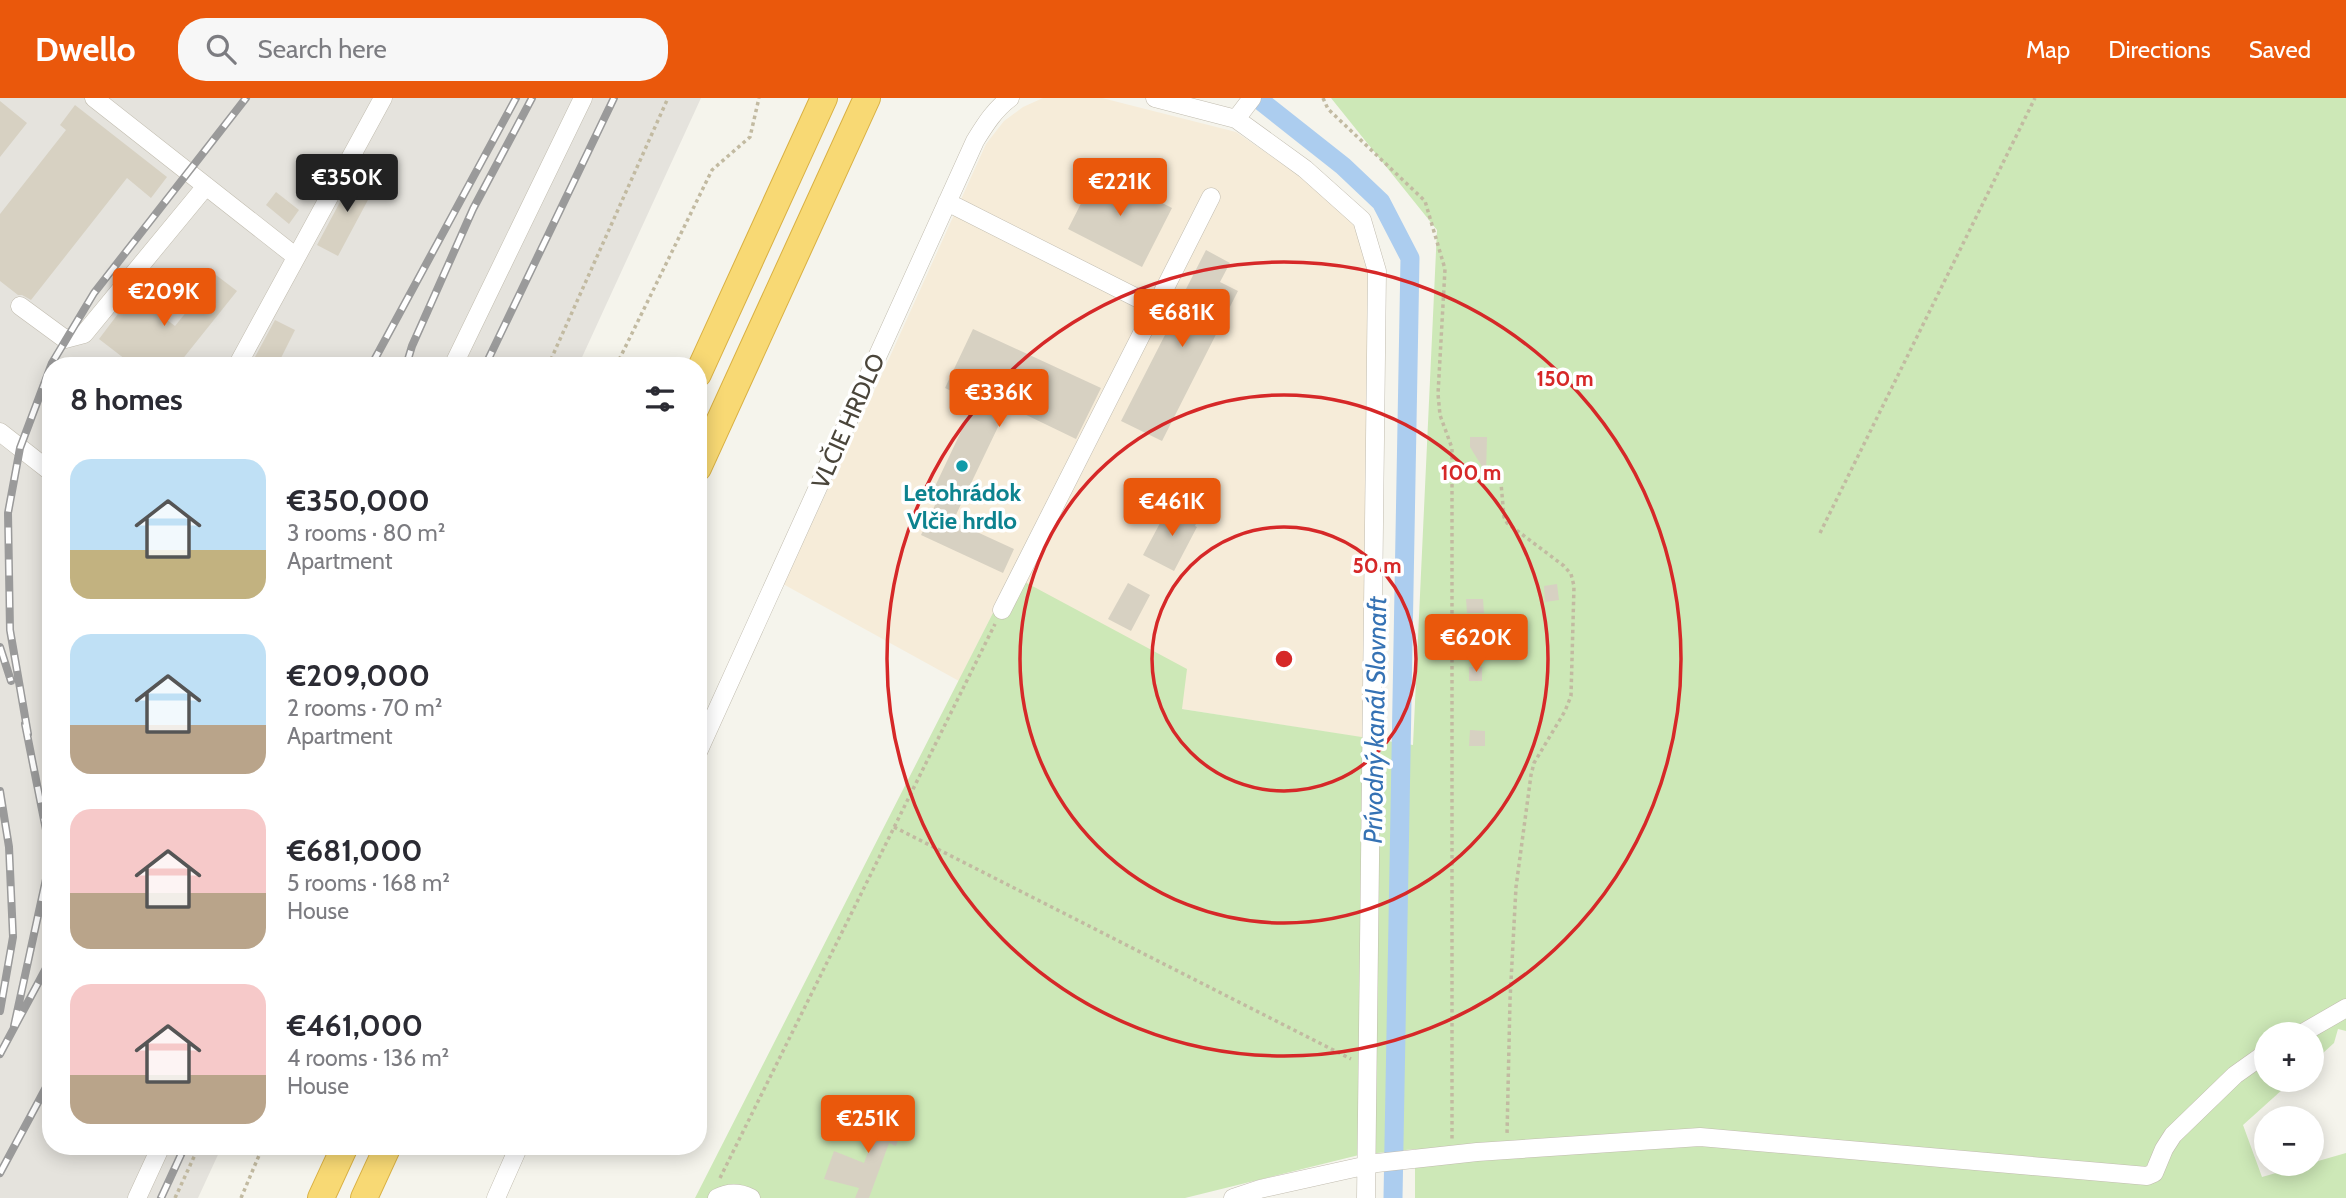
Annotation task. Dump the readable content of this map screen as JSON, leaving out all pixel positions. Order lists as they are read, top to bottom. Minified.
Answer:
{"streets":{"street":["VLČIE HRDLO"]},"water":["Prívodný kanál Slovnaft"],"places":["Letohrádok Vlčie hrdlo"],"page":{"header":"Dwello","search":"Search here","nav":["Map","Directions","Saved"],"price":["€350K","€221K","€209K","€681K","€336K","€461K","€620K","€251K"],"heading":"8 homes","list":[{"name":"€350,000","note":"3 rooms · 80 m² · Apartment"},{"name":"€209,000","note":"2 rooms · 70 m² · Apartment"},{"name":"€681,000","note":"5 rooms · 168 m² · House"},{"name":"€461,000","note":"4 rooms · 136 m² · House"}],"map_buttons":["+","−"]},"rings":["150 m","100 m","50 m"]}
